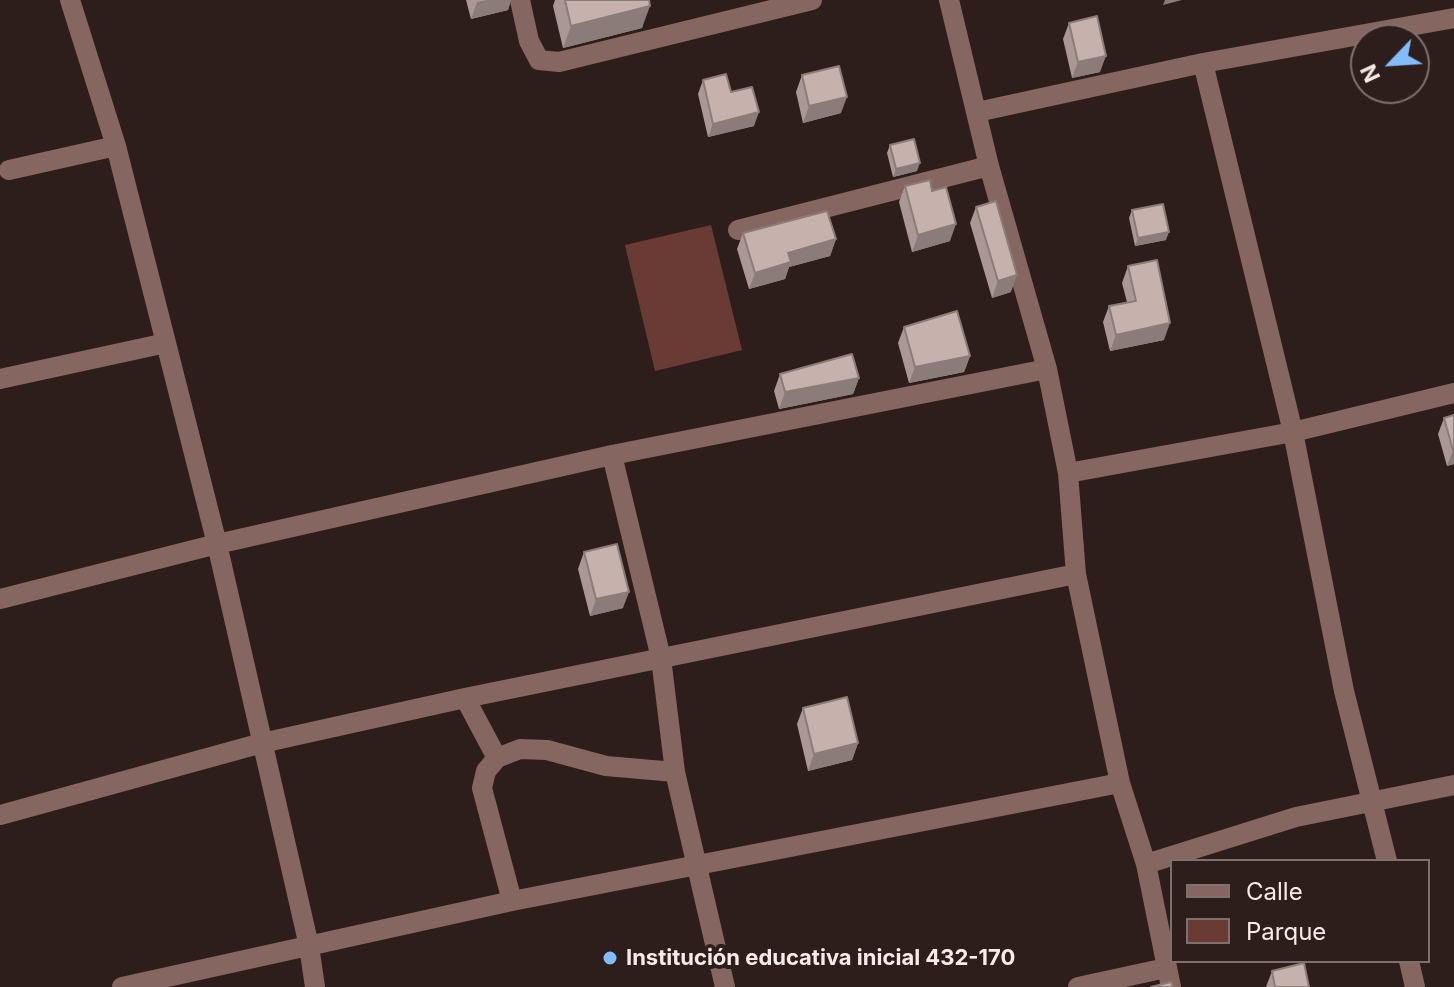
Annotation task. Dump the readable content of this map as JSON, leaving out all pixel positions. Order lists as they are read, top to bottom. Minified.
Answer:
{"places":["Institución educativa inicial 432-170"],"legend":["Calle","Parque"],"north":"bottom left"}
